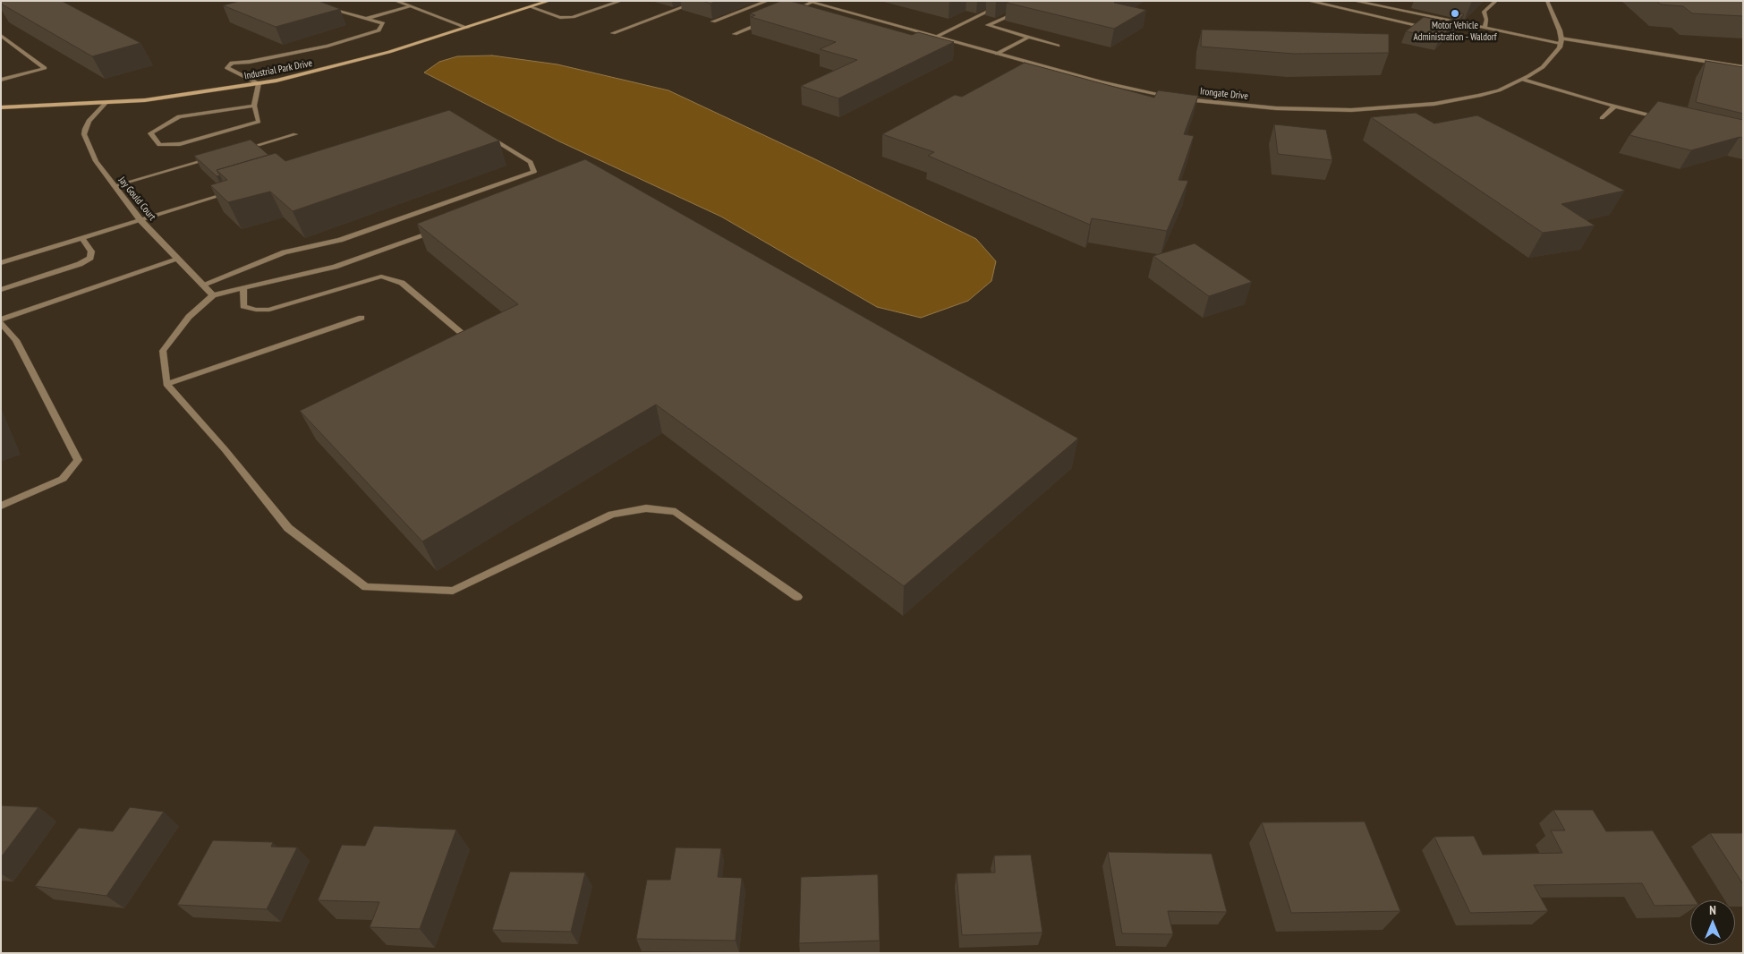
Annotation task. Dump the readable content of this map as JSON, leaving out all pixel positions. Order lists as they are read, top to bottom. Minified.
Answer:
{"streets":{"street":["Industrial Park Drive","Irongate Drive","Jay Gould Court"]},"crossings":[["Industrial Park Drive","Jay Gould Court"]],"places":["Motor Vehicle Administration - Waldorf"],"north":"top"}
